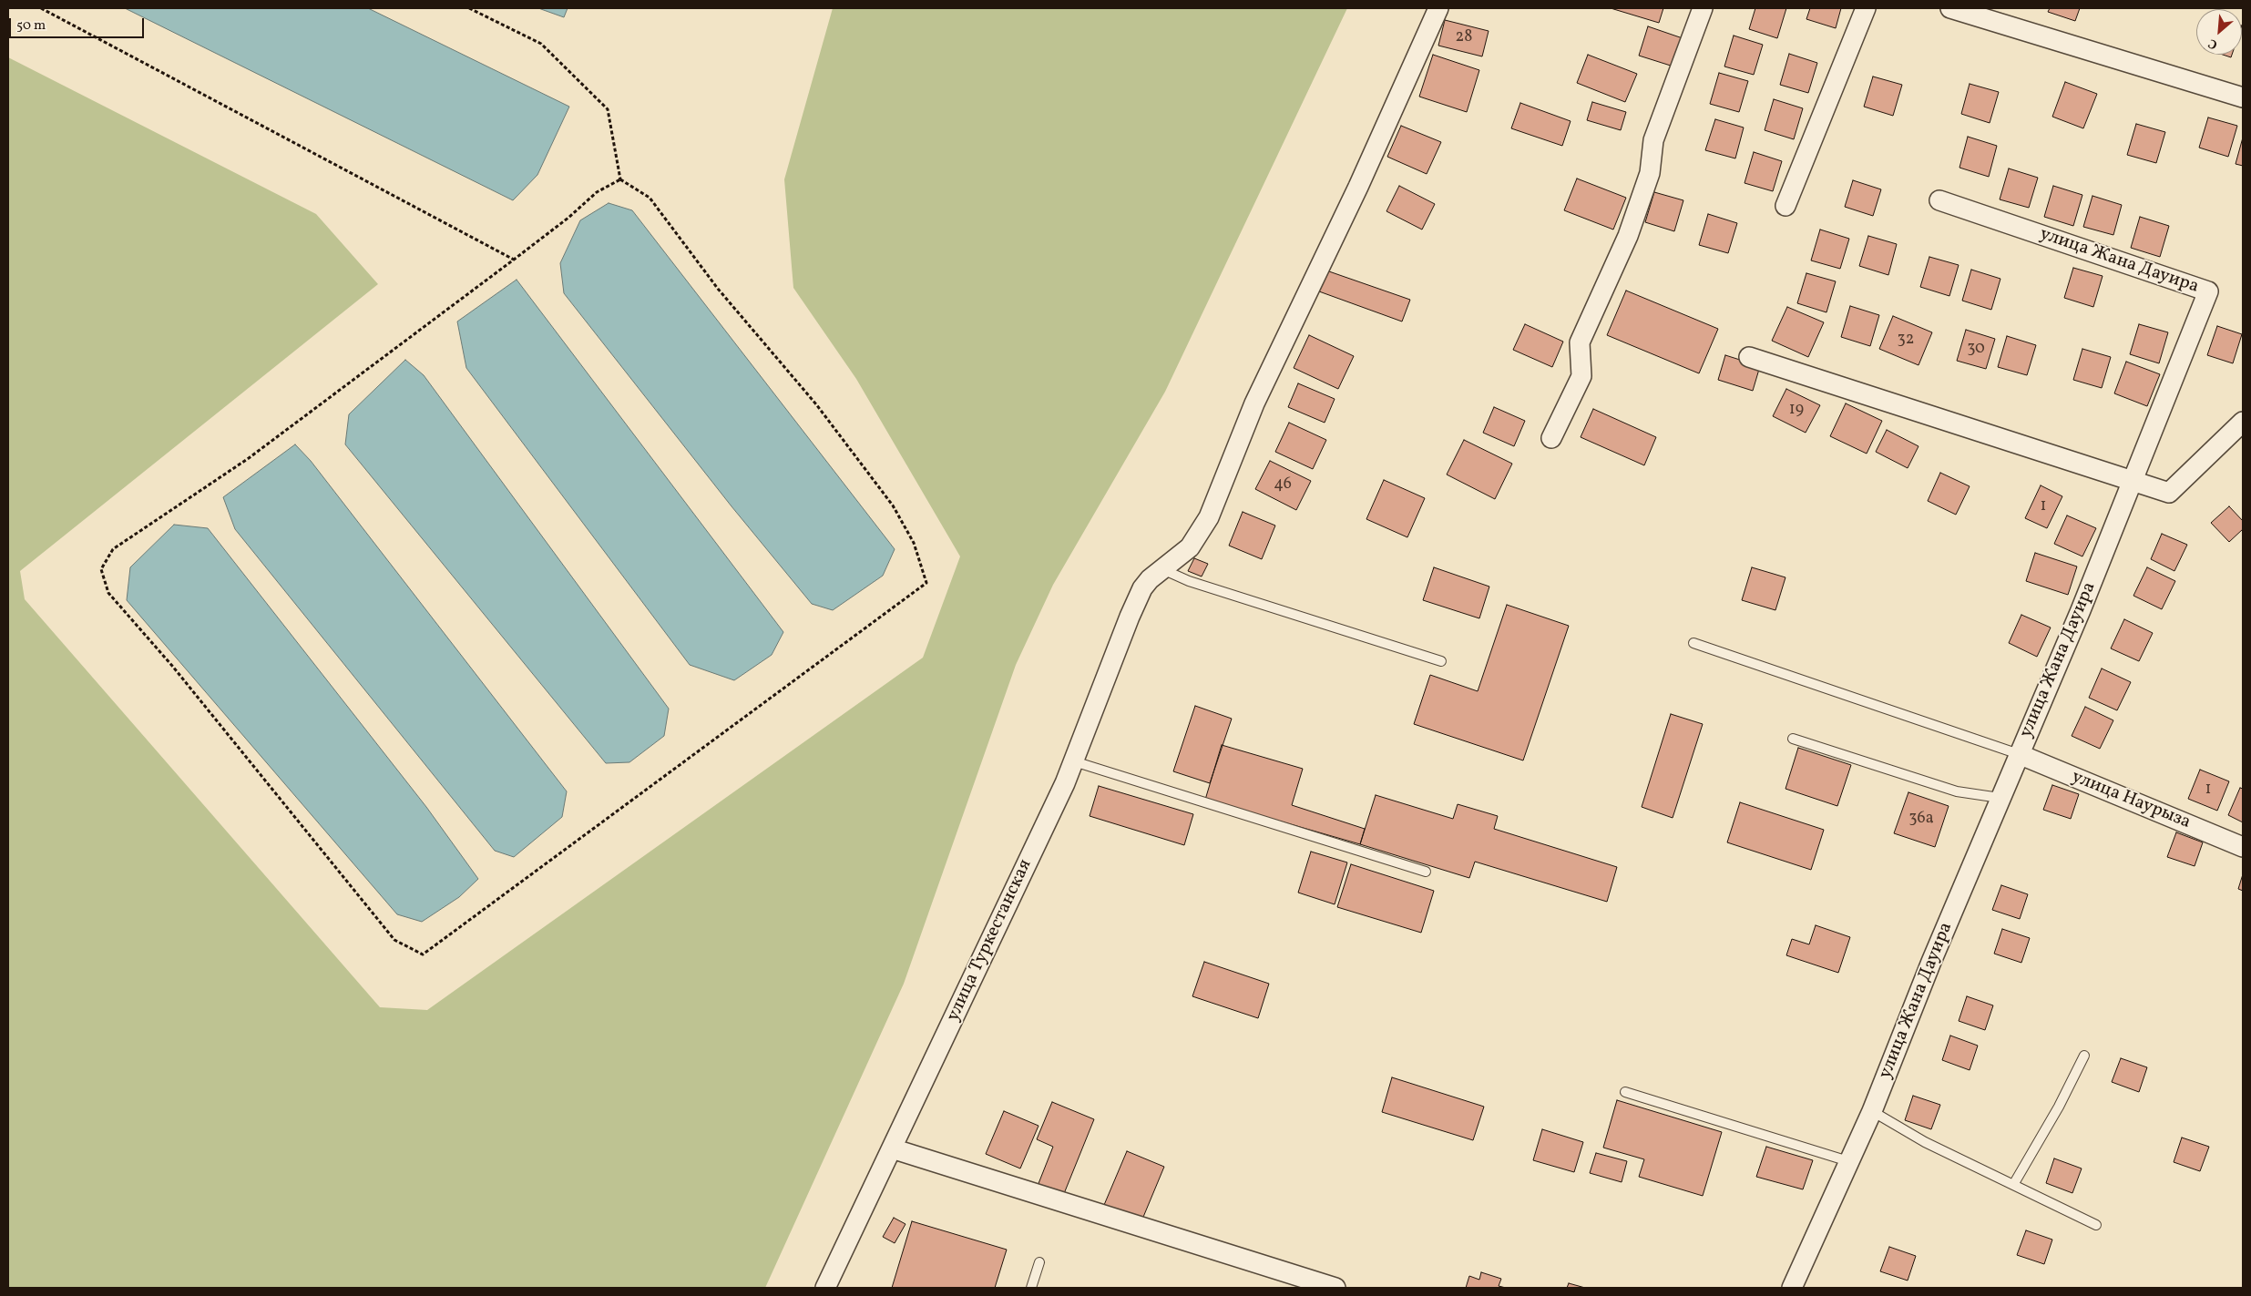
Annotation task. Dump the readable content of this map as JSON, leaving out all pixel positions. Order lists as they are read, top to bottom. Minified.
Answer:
{"streets":{"street":["улица Жана Дауира","улица Наурыза","улица Туркестанская"]},"crossings":[["улица Жана Дауира","улица Наурыза"]],"house_numbers":["28","32","30","19","46","1","1","36а"],"scale_bar":"50 m","north":"bottom left"}
